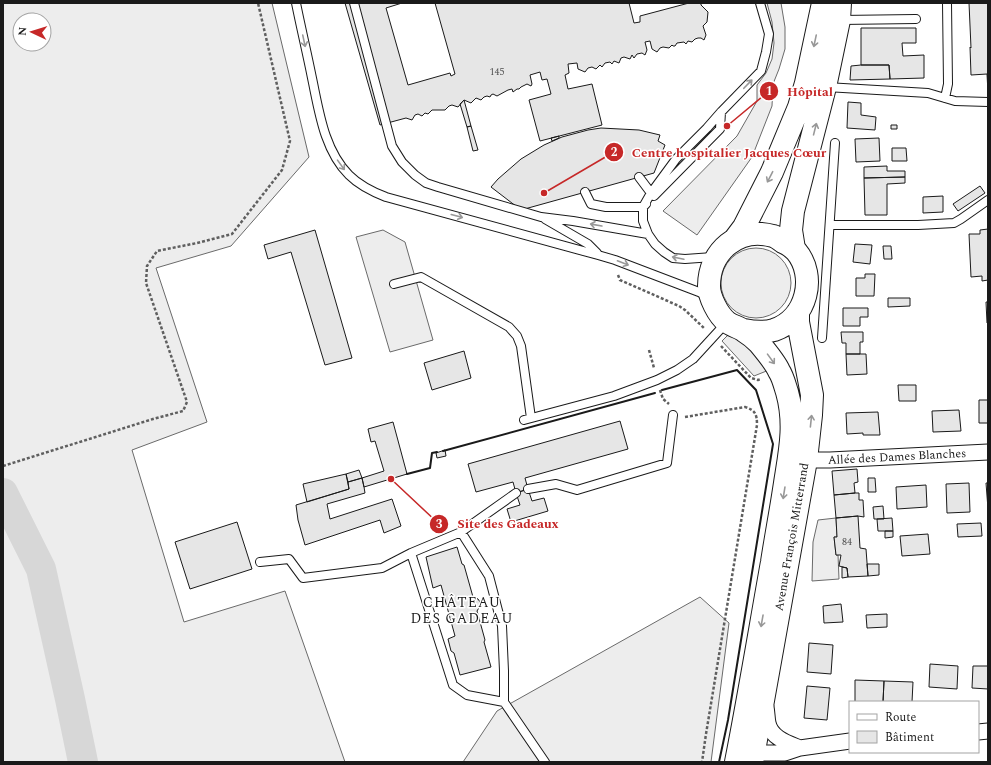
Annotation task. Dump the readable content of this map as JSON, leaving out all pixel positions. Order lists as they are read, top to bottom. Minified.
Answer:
{"streets":{"main road":["Avenue François Mitterrand"],"street":["Allée des Dames Blanches"]},"crossings":[["Allée des Dames Blanches","Avenue François Mitterrand"]],"districts":["CHÂTEAU DES GADEAU"],"places":["Hôpital","Centre hospitalier Jacques Cœur","Site des Gadeaux"],"house_numbers":["145","84"],"legend":["Route","Bâtiment"],"north":"left"}
